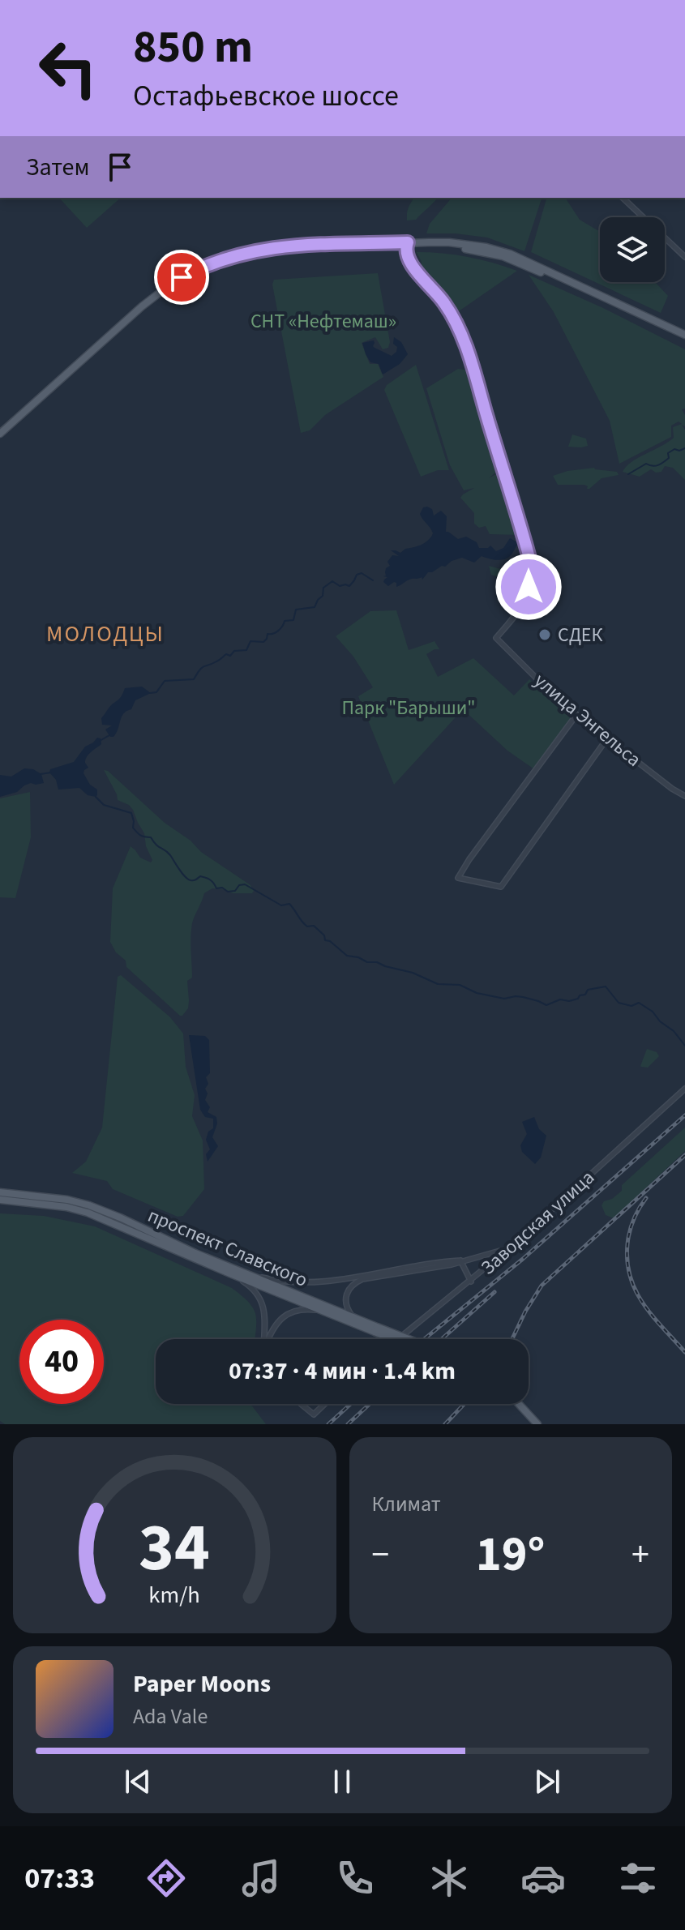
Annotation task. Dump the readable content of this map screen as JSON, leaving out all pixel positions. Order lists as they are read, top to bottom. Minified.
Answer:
{"streets":{"main road":["проспект Славского"],"street":["улица Энгельса","Заводская улица"]},"districts":["МОЛОДЦЫ"],"parks":["СНТ «Нефтемаш»","Парк \"Барыши\""],"places":["СДЕК"],"page":{"turn":["850 m","Остафьевское шоссе"],"then":"Затем","limit":"40","trip":"07:37 · 4 мин · 1.4 km","tile":"Климат","heat":["−","19°","+"],"song":["Paper Moons","Ada Vale"],"tabs":"07:33","gauge":["34","km/h"]}}
